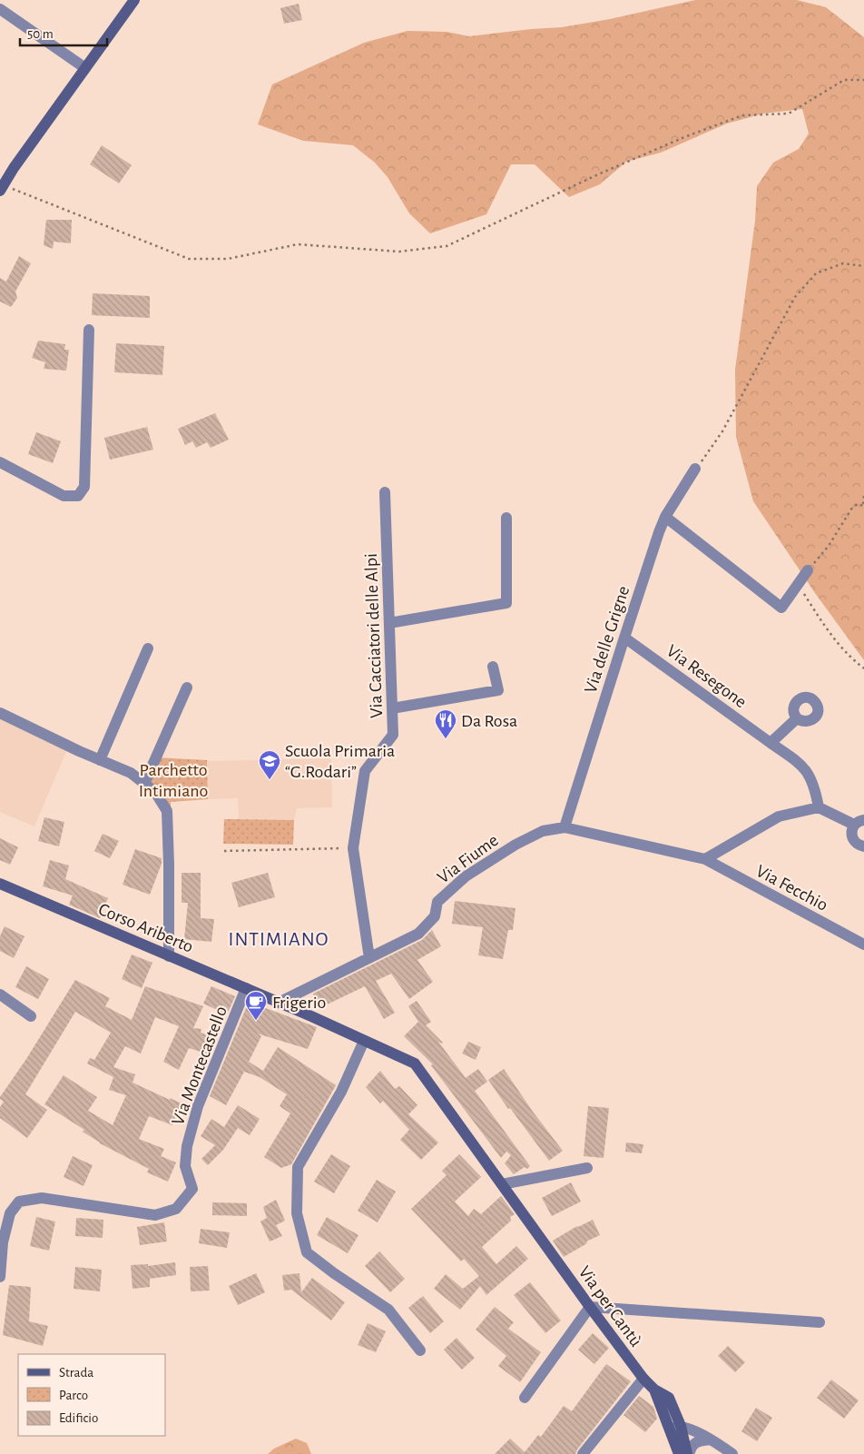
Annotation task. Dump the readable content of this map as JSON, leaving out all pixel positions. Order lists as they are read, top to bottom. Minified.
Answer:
{"streets":{"street":["Via Cacciatori delle Alpi","Via delle Grigne","Via Resegone","Via Fiume","Via Fecchio","Corso Ariberto","Via Montecastello","Via per Cantù"]},"crossings":[["Via Cacciatori delle Alpi","Via Fiume"],["Via delle Grigne","Via Resegone"],["Via delle Grigne","Via Fiume"],["Via Fiume","Via Fecchio"],["Via Fiume","Corso Ariberto"],["Via Fiume","Via per Cantù"],["Corso Ariberto","Via Montecastello"],["Corso Ariberto","Via per Cantù"]],"districts":["INTIMIANO"],"parks":["Parchetto Intimiano"],"places":{"restaurant":["Da Rosa"],"school or university":["Scuola Primaria “G.Rodari”"],"cafe":["Frigerio"]},"legend":["Strada","Parco","Edificio"],"scale_bar":"50 m"}
